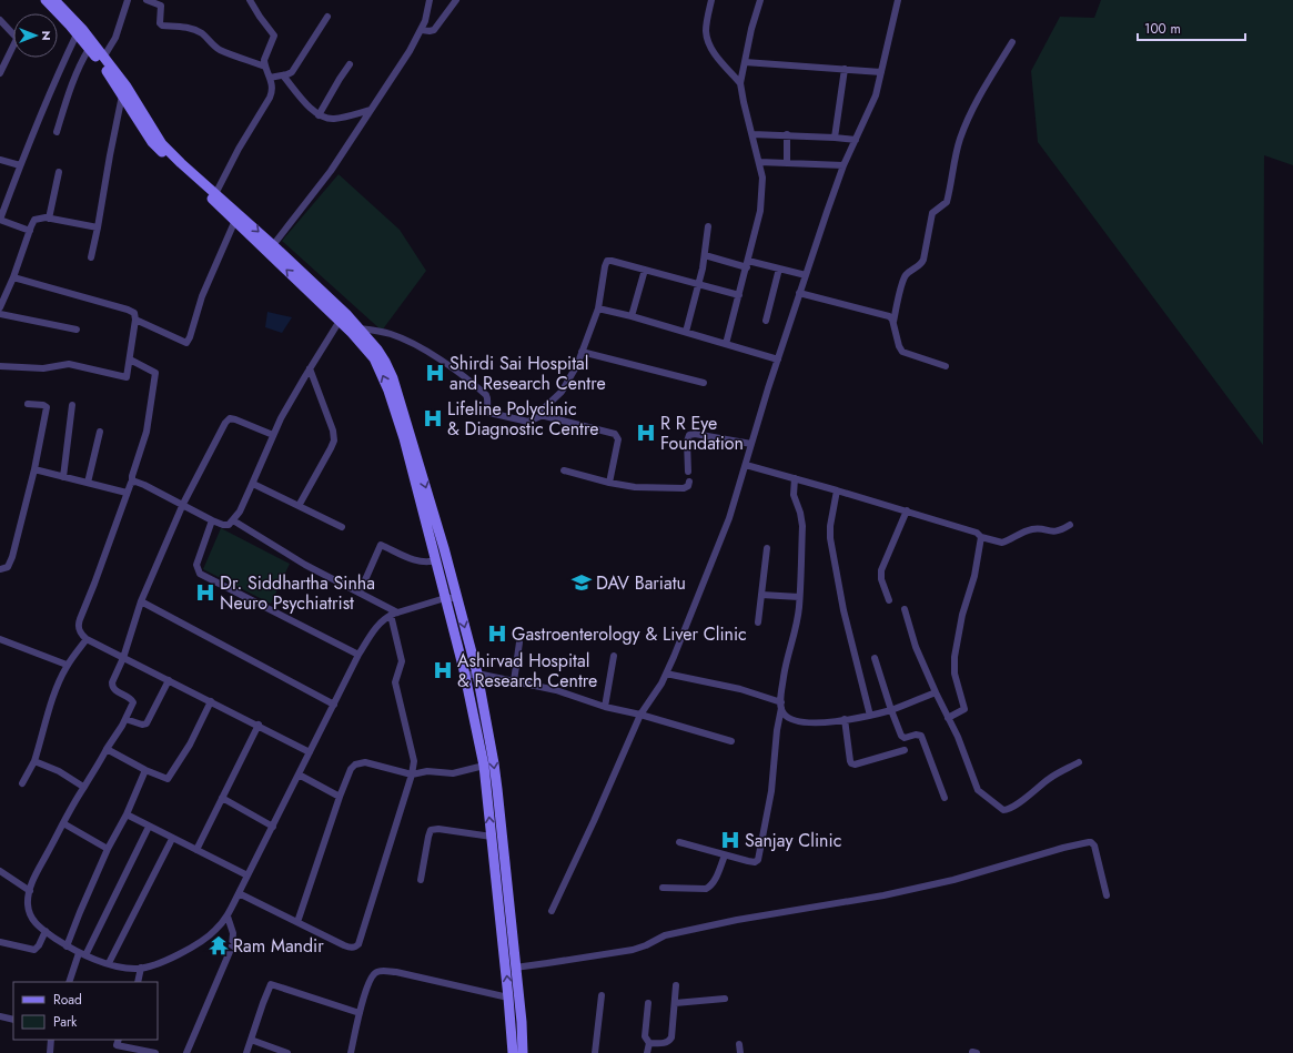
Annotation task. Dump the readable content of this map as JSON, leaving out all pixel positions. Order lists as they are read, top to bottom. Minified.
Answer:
{"places":{"hospital":["Shirdi Sai Hospital and Research Centre","Lifeline Polyclinic & Diagnostic Centre","R R Eye Foundation","Dr. Siddhartha Sinha Neuro Psychiatrist","Gastroenterology & Liver Clinic","Ashirvad Hospital & Research Centre","Sanjay Clinic"],"school or university":["DAV Bariatu"],"temple":["Ram Mandir"]},"legend":["Road","Park"],"scale_bar":"100 m","north":"right"}
